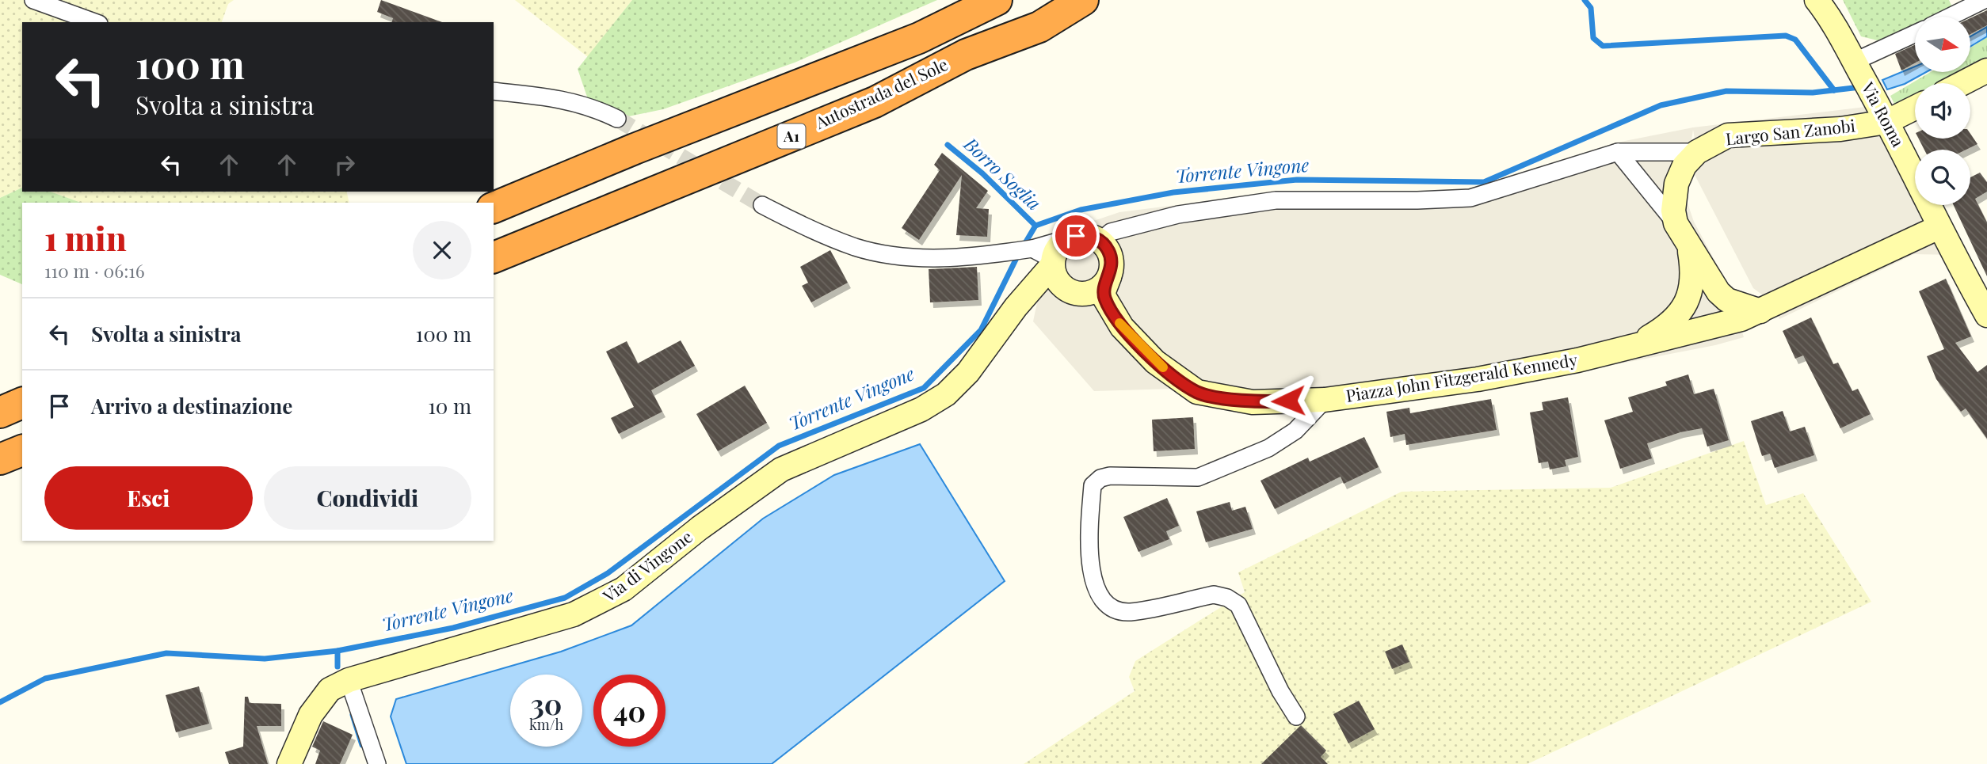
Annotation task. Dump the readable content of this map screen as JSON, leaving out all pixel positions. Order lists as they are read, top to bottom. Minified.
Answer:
{"streets":{"highway":["Autostrada del Sole","A1"],"street":["Via Roma","Largo San Zanobi","Piazza John Fitzgerald Kennedy","Via di Vingone"]},"crossings":[["Via Roma","Largo San Zanobi"],["Largo San Zanobi","Piazza John Fitzgerald Kennedy"],["Piazza John Fitzgerald Kennedy","Via di Vingone"]],"water":["Torrente Vingone","Borro Soglia"],"north":"right","page":{"turn":["100 m","Svolta a sinistra"],"heading":["1 min","110 m · 06:16"],"list":[{"name":"Svolta a sinistra","value":"100 m"},{"name":"Arrivo a destinazione","value":"10 m"}],"buttons":["Esci","Condividi"],"speed":"30 km/h","limit":"40"}}
